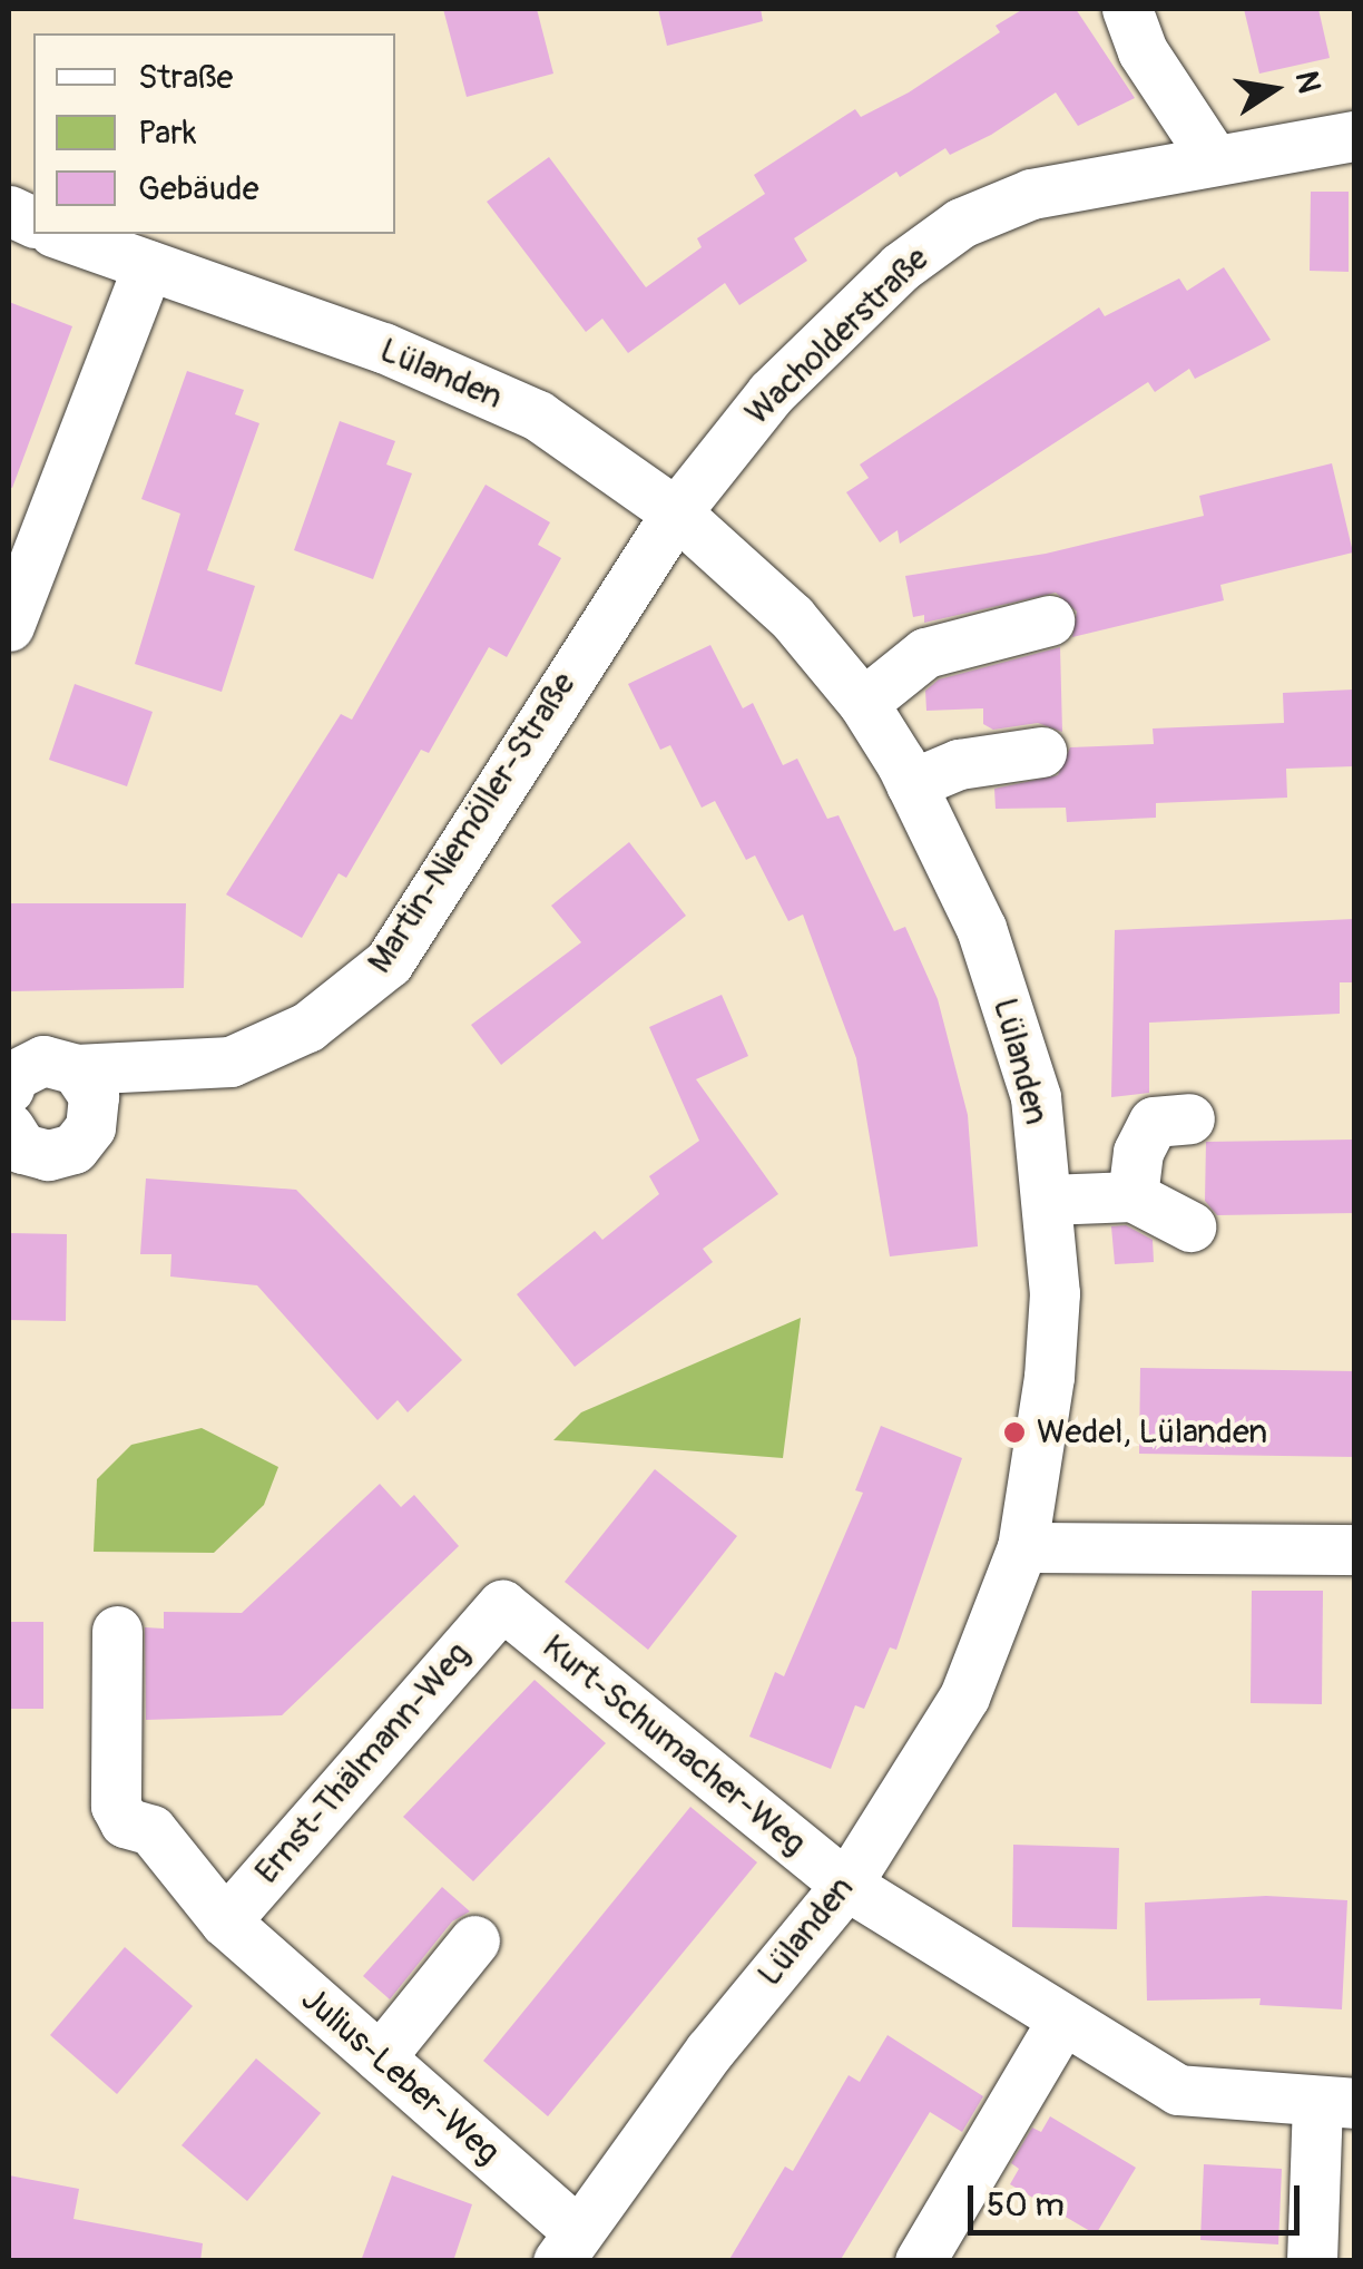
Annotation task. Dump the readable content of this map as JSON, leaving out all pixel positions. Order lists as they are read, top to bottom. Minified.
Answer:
{"streets":{"street":["Wacholderstraße","Lülanden","Martin-Niemöller-Straße","Kurt-Schumacher-Weg","Ernst-Thälmann-Weg","Julius-Leber-Weg"]},"crossings":[["Wacholderstraße","Lülanden"],["Wacholderstraße","Martin-Niemöller-Straße"],["Lülanden","Martin-Niemöller-Straße"],["Lülanden","Kurt-Schumacher-Weg"],["Lülanden","Julius-Leber-Weg"],["Kurt-Schumacher-Weg","Ernst-Thälmann-Weg"],["Ernst-Thälmann-Weg","Julius-Leber-Weg"]],"places":["Wedel, Lülanden"],"legend":["Straße","Park","Gebäude"],"scale_bar":"50 m","north":"right"}
